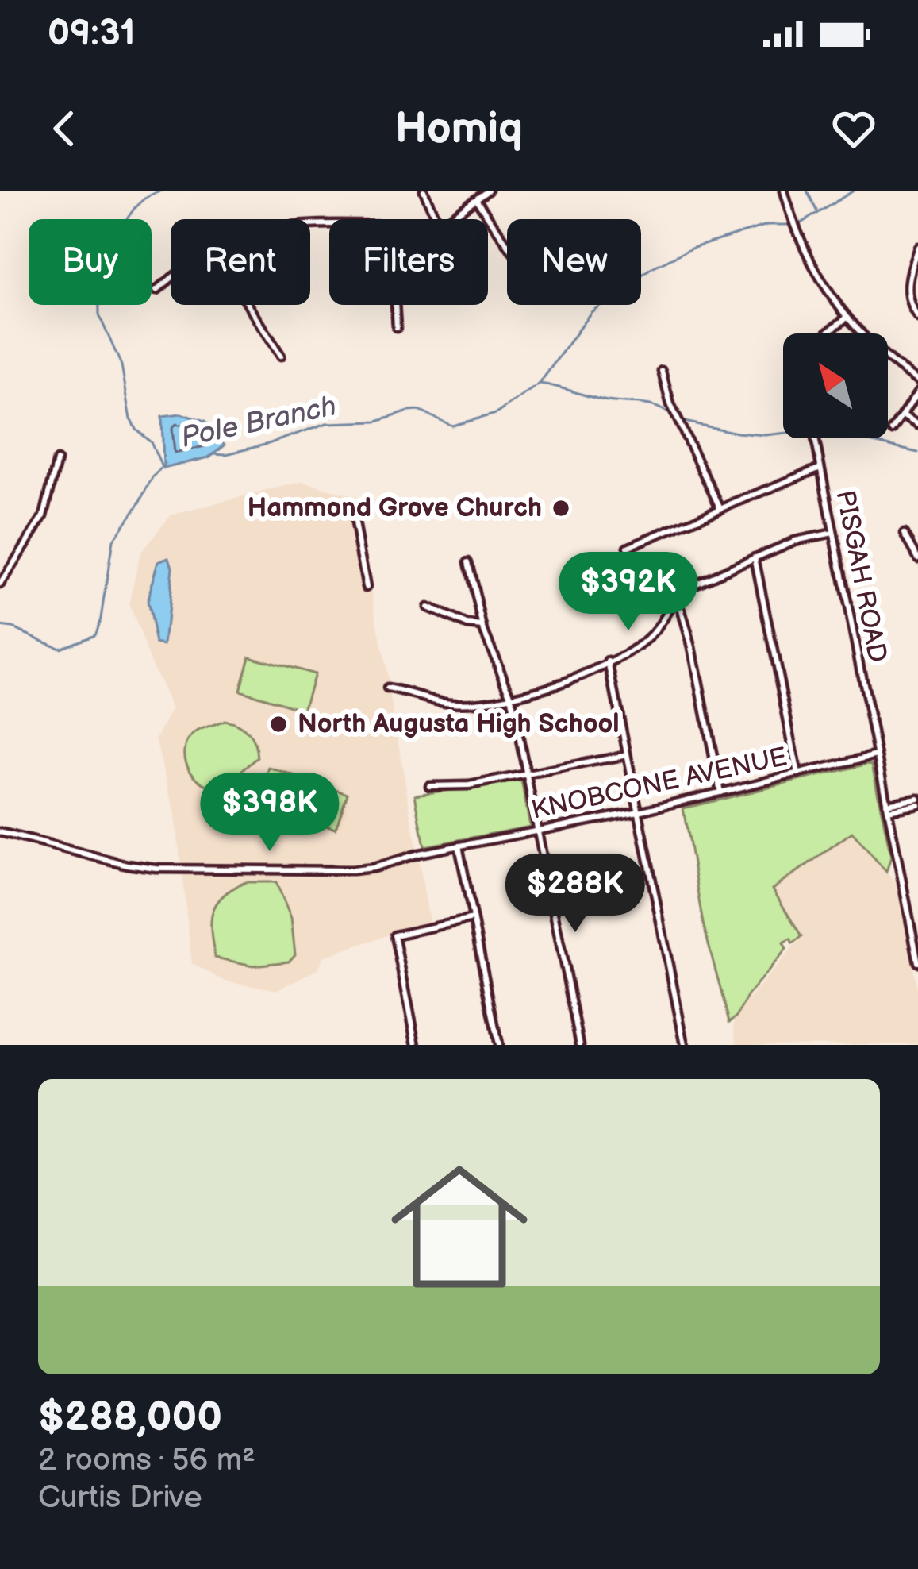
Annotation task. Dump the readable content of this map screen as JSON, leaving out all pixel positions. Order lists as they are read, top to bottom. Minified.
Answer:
{"streets":{"street":["PISGAH ROAD","KNOBCONE AVENUE"]},"crossings":[["PISGAH ROAD","KNOBCONE AVENUE"]],"water":["Pole Branch"],"places":["Hammond Grove Church","North Augusta High School"],"north":"top left","page":{"status":"09:31","header":"Homiq","chip":["Buy","Rent","Filters","New"],"price":["$392K","$398K","$288K"],"list":[{"name":"$288,000","note":"2 rooms · 56 m² · Curtis Drive"}]}}
